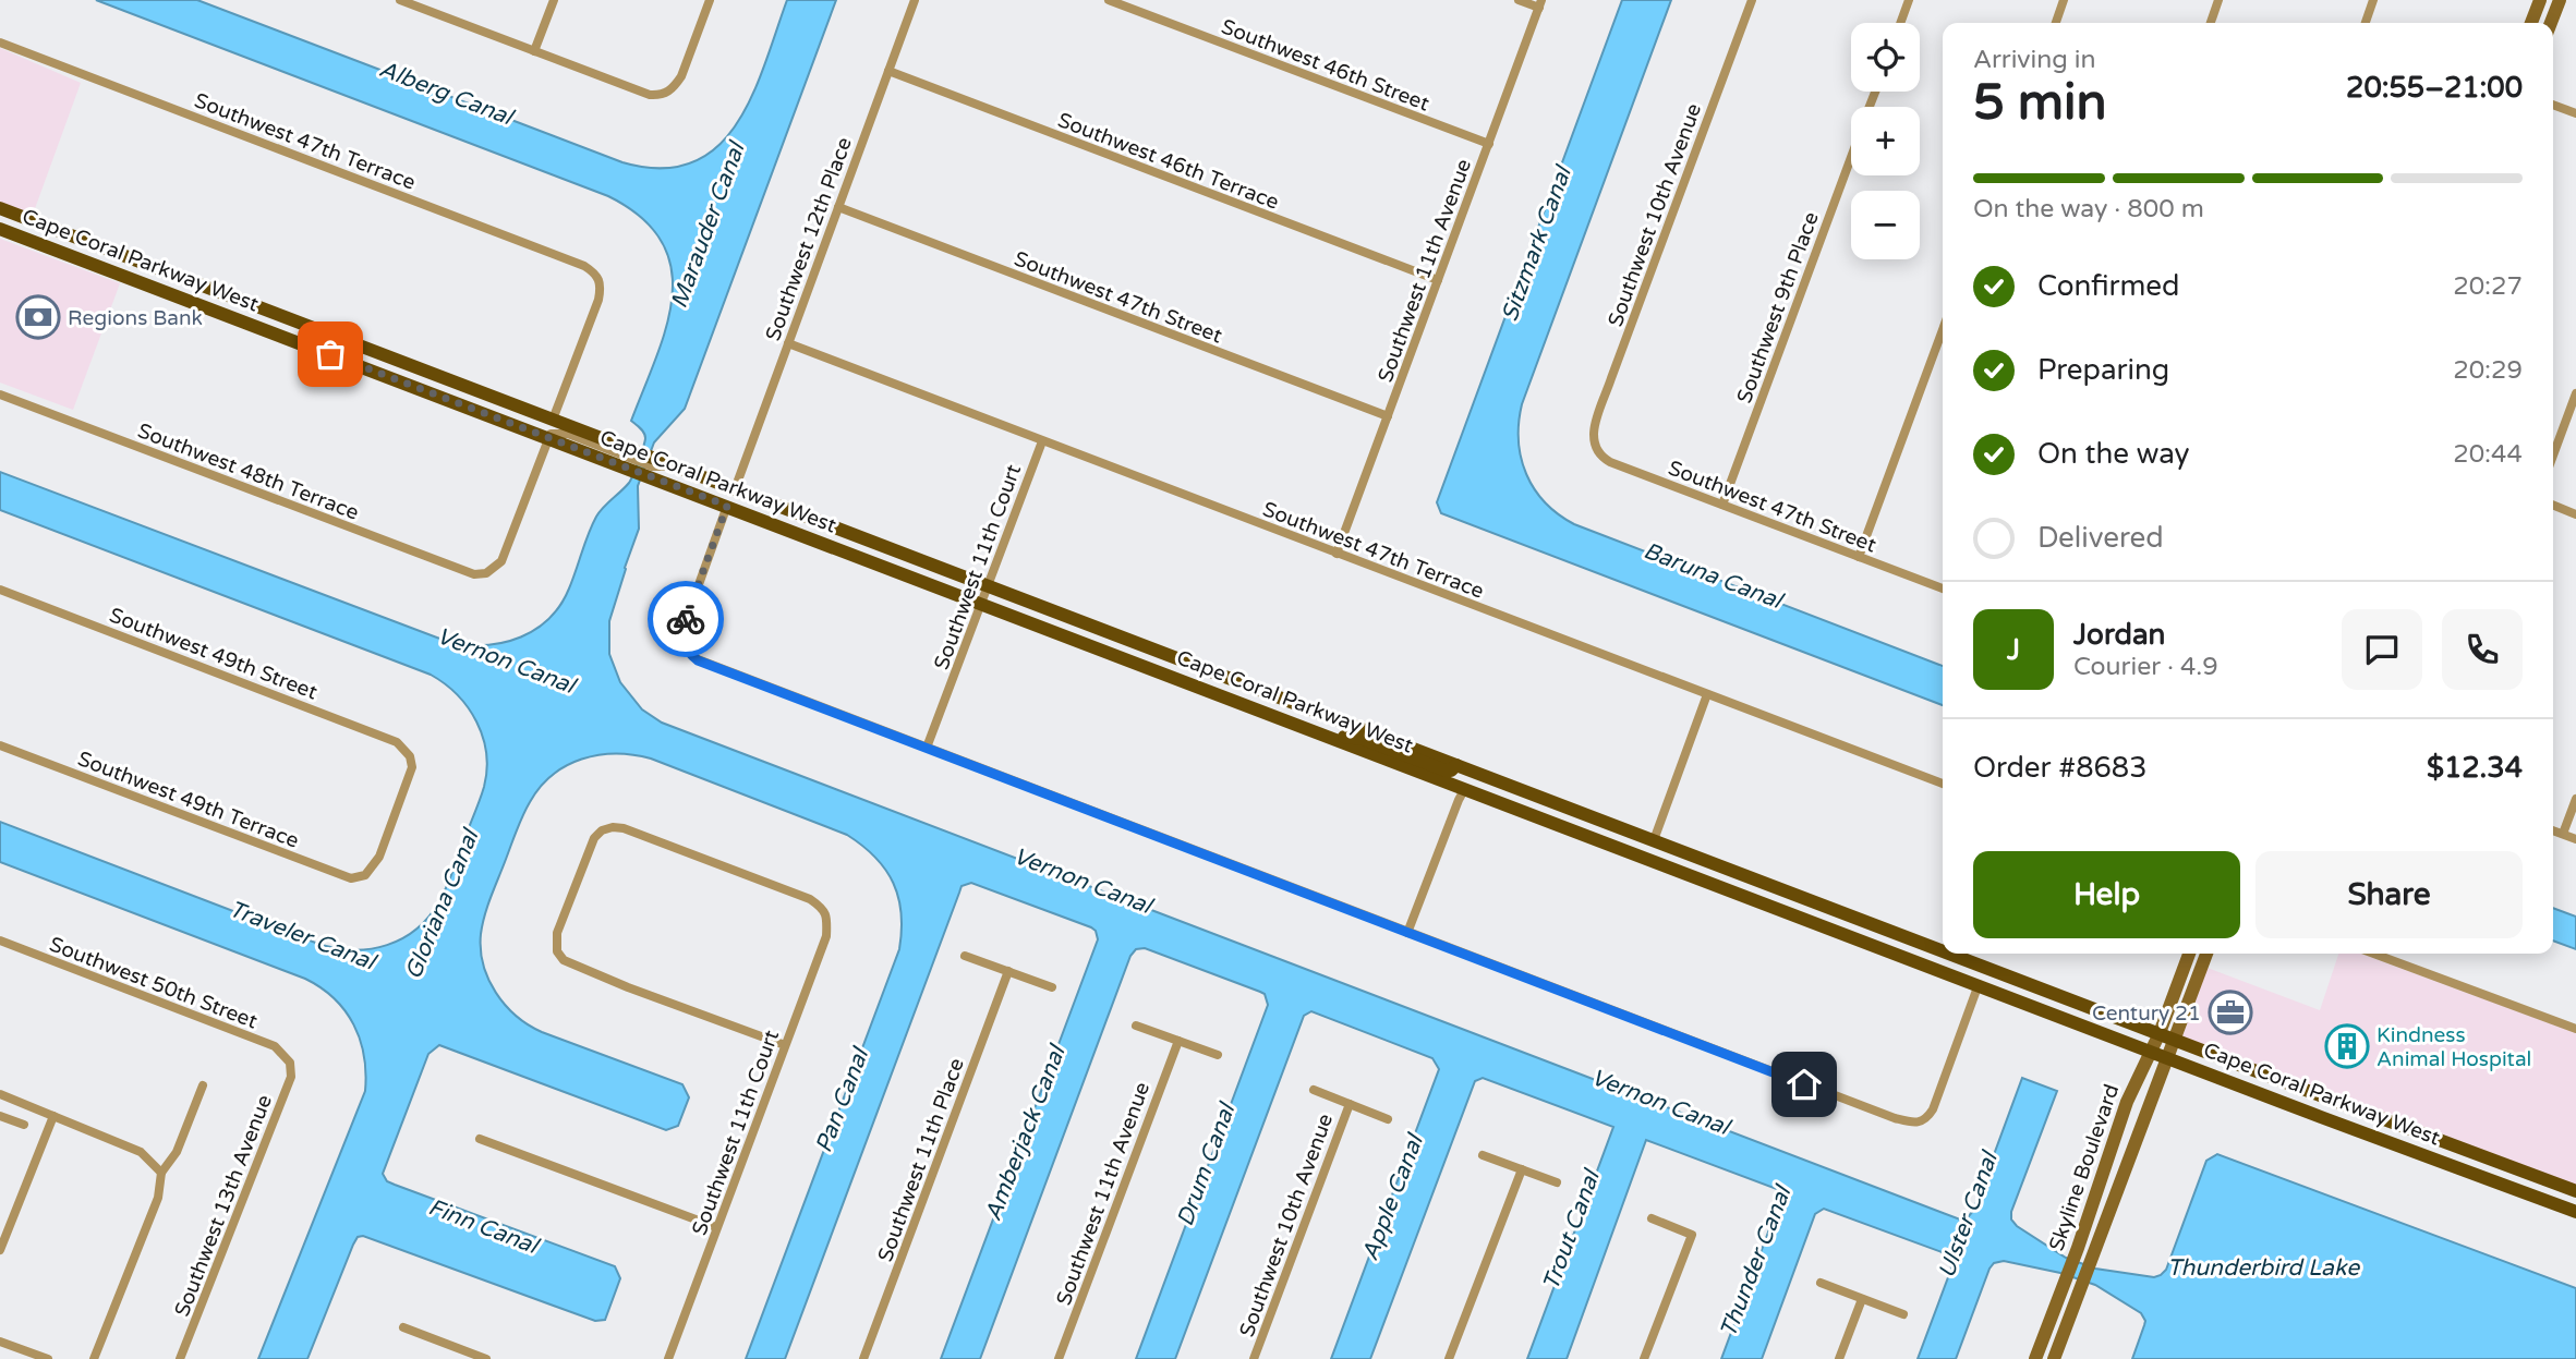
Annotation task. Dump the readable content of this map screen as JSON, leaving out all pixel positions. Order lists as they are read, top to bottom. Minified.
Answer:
{"streets":{"main road":["Cape Coral Parkway West"],"street":["Southwest 46th Street","Southwest 47th Terrace","Southwest 46th Terrace","Southwest 10th Avenue","Southwest 12th Place","Southwest 11th Avenue","Southwest 47th Street","Southwest 9th Place","Southwest 48th Terrace","Southwest 11th Court","Southwest 49th Street","Southwest 49th Terrace","Southwest 50th Street","Southwest 11th Place","Skyline Boulevard","Southwest 13th Avenue"]},"crossings":[["Southwest 46th Street","Southwest 11th Avenue"],["Southwest 47th Terrace","Southwest 12th Place"],["Southwest 47th Terrace","Cape Coral Parkway West"],["Southwest 47th Terrace","Southwest 11th Avenue"],["Southwest 47th Terrace","Southwest 11th Court"],["Southwest 46th Terrace","Southwest 12th Place"],["Southwest 46th Terrace","Southwest 11th Avenue"],["Southwest 10th Avenue","Southwest 47th Street"],["Southwest 12th Place","Cape Coral Parkway West"],["Southwest 12th Place","Southwest 47th Street"],["Cape Coral Parkway West","Southwest 48th Terrace"],["Cape Coral Parkway West","Southwest 11th Court"],["Cape Coral Parkway West","Skyline Boulevard"],["Southwest 11th Avenue","Southwest 47th Street"],["Southwest 47th Street","Southwest 9th Place"],["Southwest 49th Street","Southwest 49th Terrace"],["Southwest 50th Street","Southwest 13th Avenue"]],"water":["Alberg Canal","Marauder Canal","Sitzmark Canal","Baruna Canal","Vernon Canal","Gloriana Canal","Traveler Canal","Pan Canal","Amberjack Canal","Drum Canal","Apple Canal","Ulster Canal","Finn Canal","Trout Canal","Thunder Canal","Thunderbird Lake"],"places":{"bank":["Regions Bank"],"office":["Century 21"],"building":["Kindness Animal Hospital"]},"page":{"map_buttons":["+","−"],"heading":["5 min","Arriving in","20:55–21:00"],"panel":["Jordan","Courier · 4.9","Order #8683","$12.34"],"bar":"On the way · 800 m","list":[["Confirmed","20:27"],["Preparing","20:29"],["On the way","20:44"],"Delivered"],"round":"J","buttons":["Help","Share"]}}
